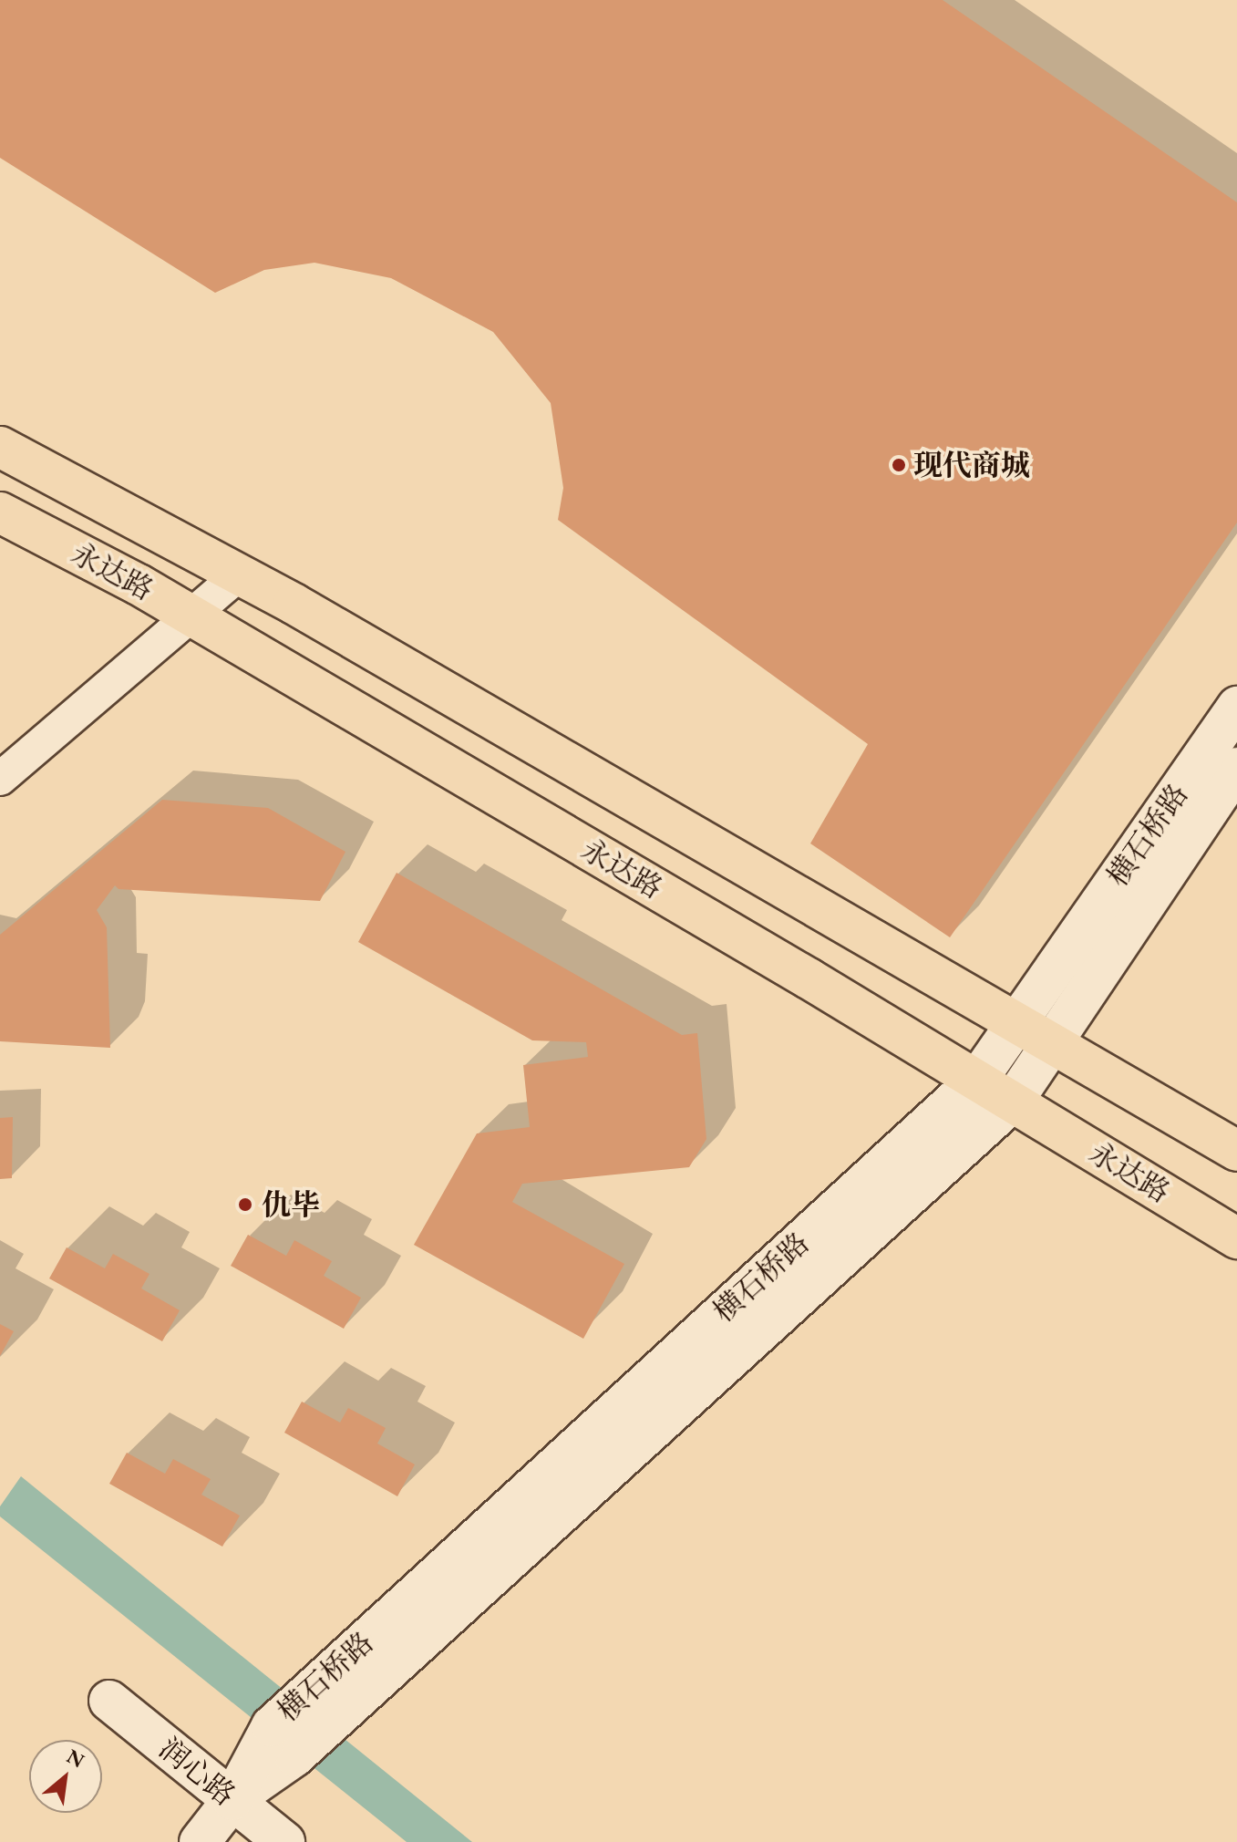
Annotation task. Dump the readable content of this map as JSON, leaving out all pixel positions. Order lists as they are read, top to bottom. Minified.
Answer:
{"streets":{"main road":["永达路","横石桥路","润心路"]},"crossings":[["永达路","横石桥路"],["横石桥路","润心路"]],"places":["现代商城","仇毕"],"north":"top right"}
